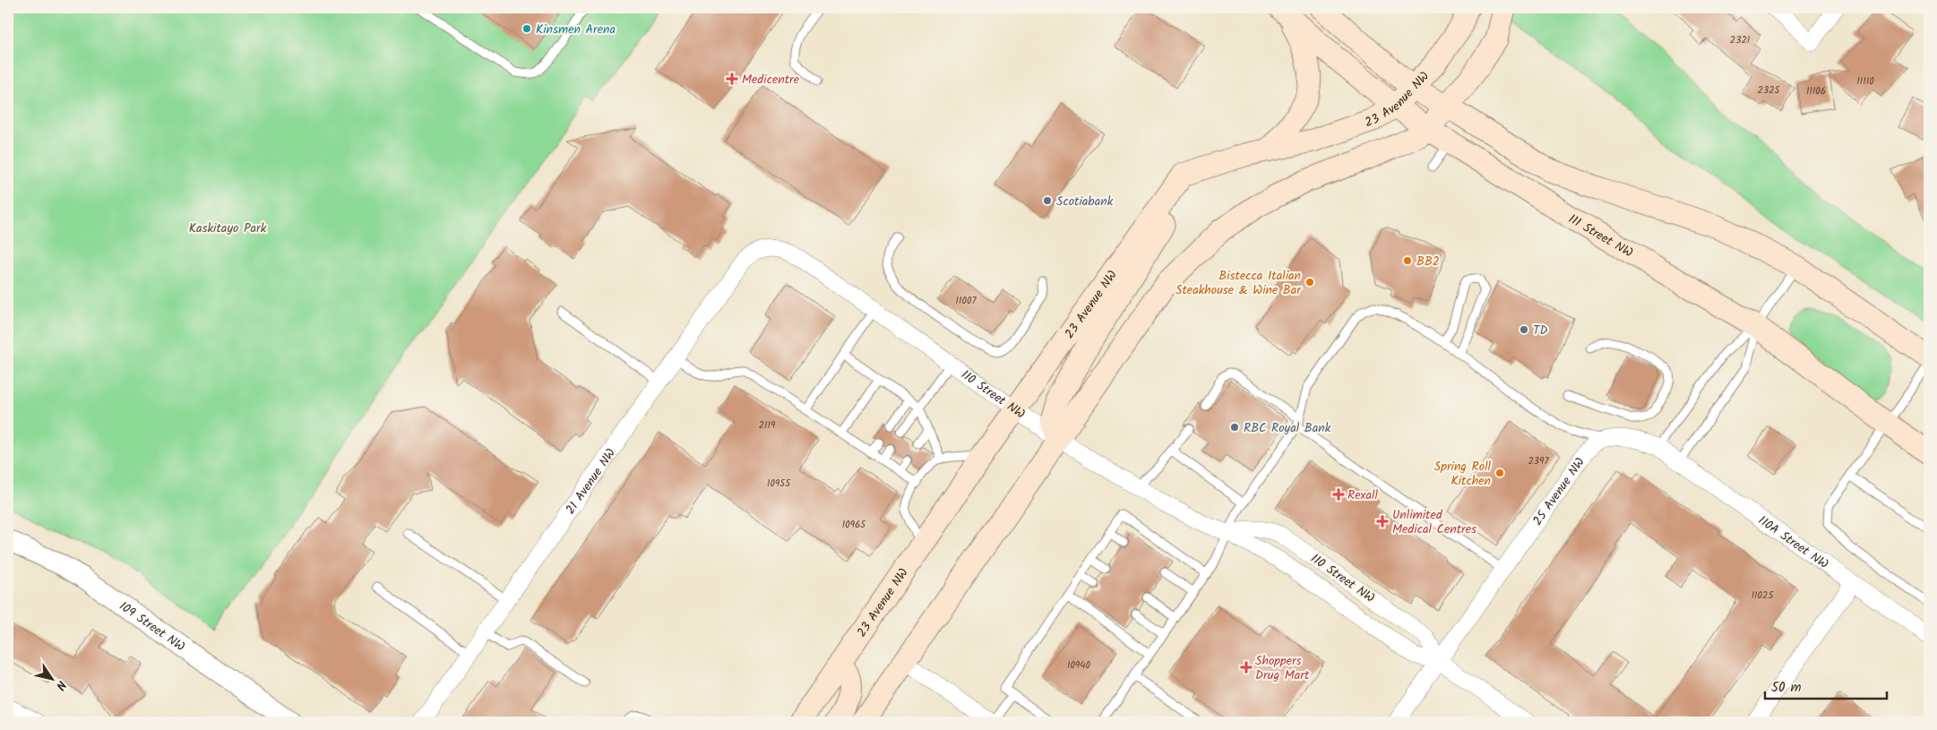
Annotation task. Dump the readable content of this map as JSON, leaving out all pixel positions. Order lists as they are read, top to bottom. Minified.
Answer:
{"streets":{"main road":["23 Avenue NW","111 Street NW"],"street":["110 Street NW","21 Avenue NW","25 Avenue NW","110A Street NW","109 Street NW"]},"crossings":[["23 Avenue NW","111 Street NW"],["23 Avenue NW","110 Street NW"],["110 Street NW","21 Avenue NW"],["110 Street NW","25 Avenue NW"]],"parks":["Kaskitayo Park"],"places":{"other":["Kinsmen Arena","Scotiabank","BB2","Bistecca Italian Steakhouse & Wine Bar","TD","RBC Royal Bank","Spring Roll Kitchen"],"health":["Medicentre","Rexall","Unlimited Medical Centres","Shoppers Drug Mart"]},"house_numbers":["2321","11110","2325","11106","11007","2119","2397","10955","10965","11025","10940"],"scale_bar":"50 m","north":"bottom right"}
